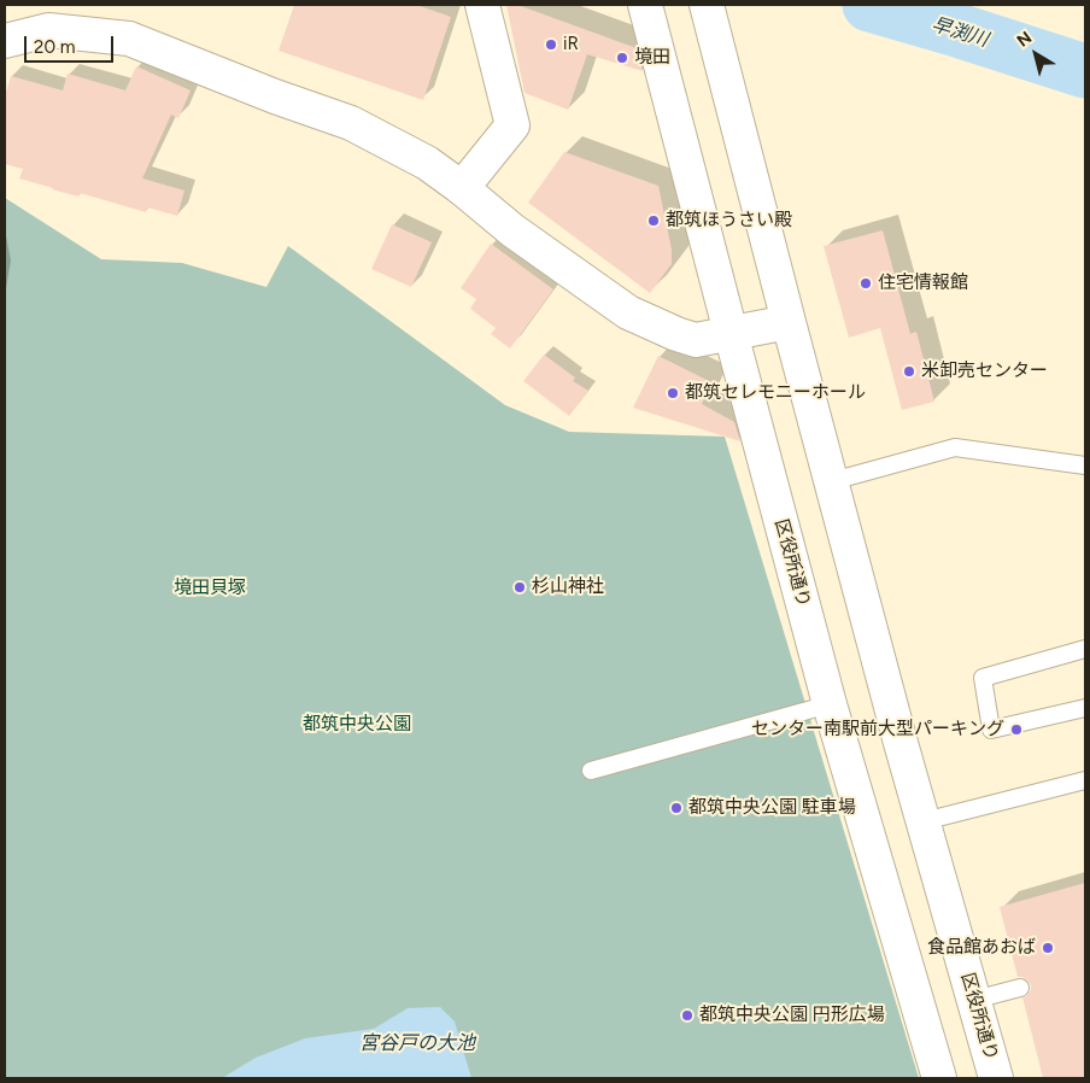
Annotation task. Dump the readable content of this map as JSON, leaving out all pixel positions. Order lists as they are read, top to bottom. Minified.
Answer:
{"streets":{"street":["区役所通り"]},"water":["早渕川","宮谷戸の大池"],"parks":["境田貝塚","都筑中央公園"],"places":["iR","境田","都筑ほうさい殿","住宅情報館","米卸売センター","都筑セレモニーホール","杉山神社","センター南駅前大型パーキング","都筑中央公園 駐車場","食品館あおば","都筑中央公園 円形広場"],"scale_bar":"20 m","north":"top left"}
